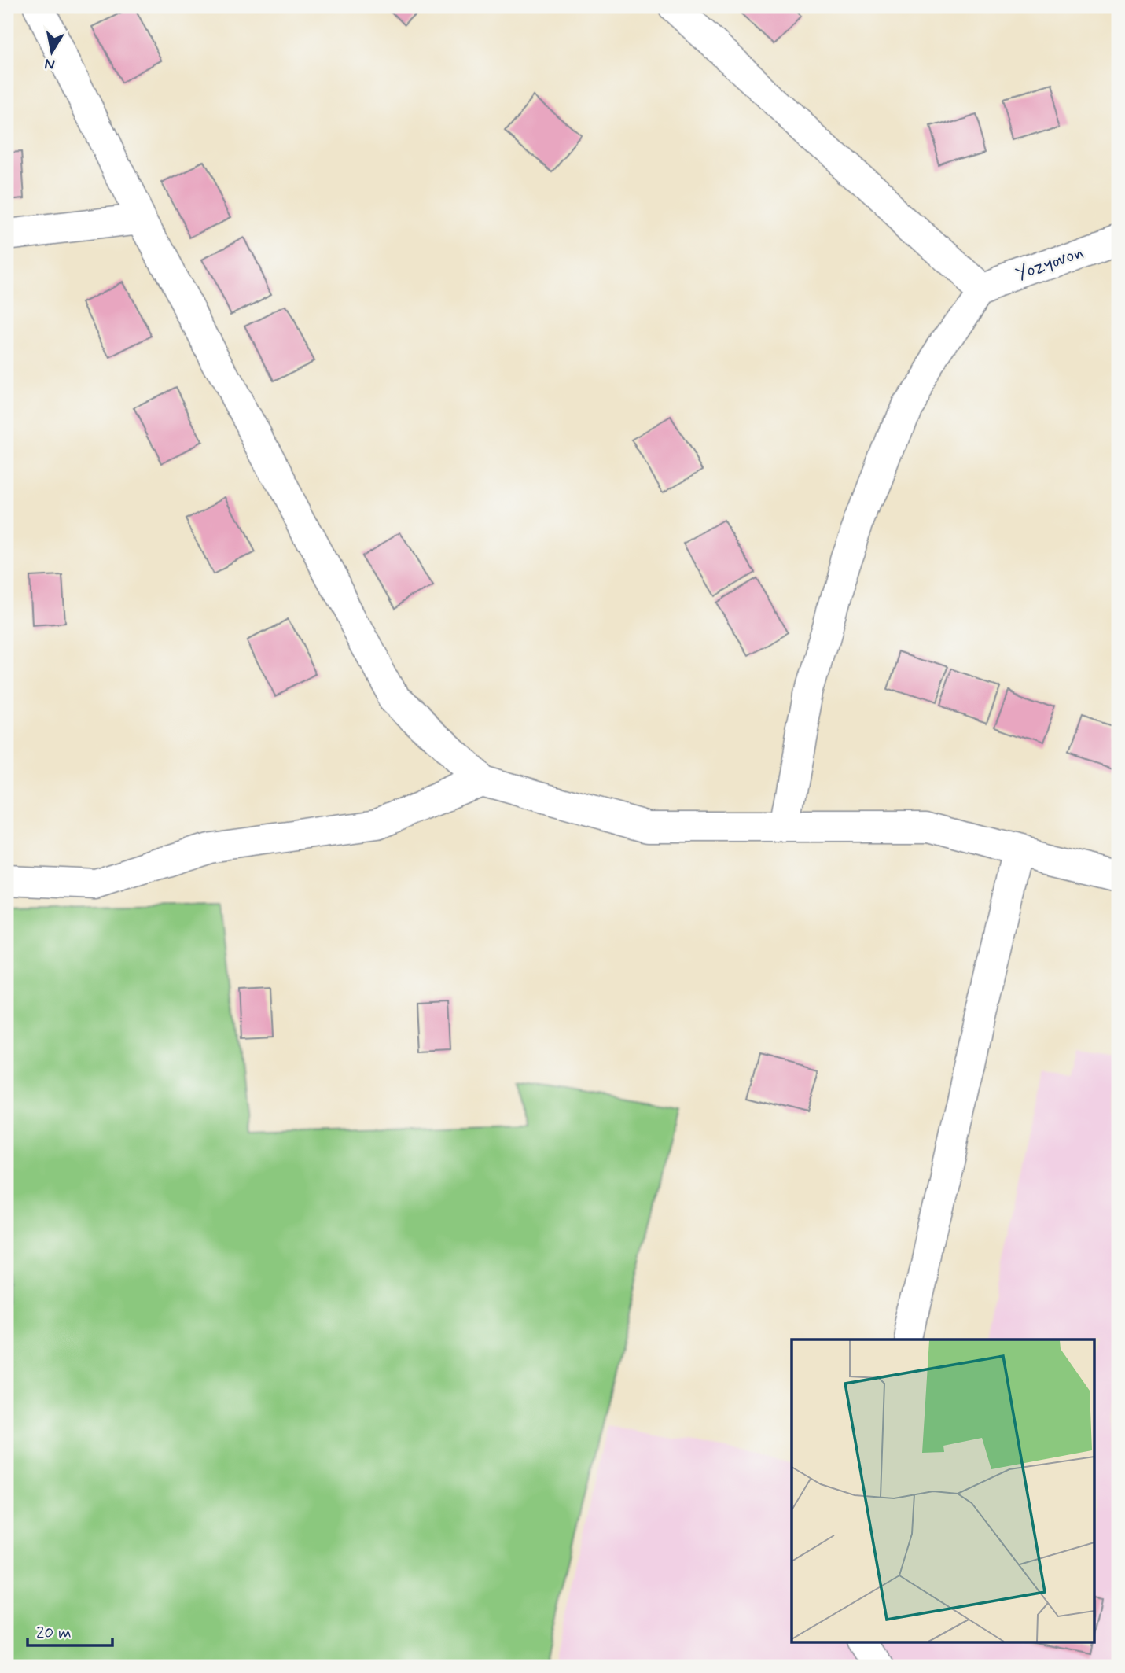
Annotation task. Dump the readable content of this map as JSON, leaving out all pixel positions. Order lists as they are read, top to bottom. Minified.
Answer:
{"streets":{"street":["Yozyovon"]},"scale_bar":"20 m","north":"bottom"}
